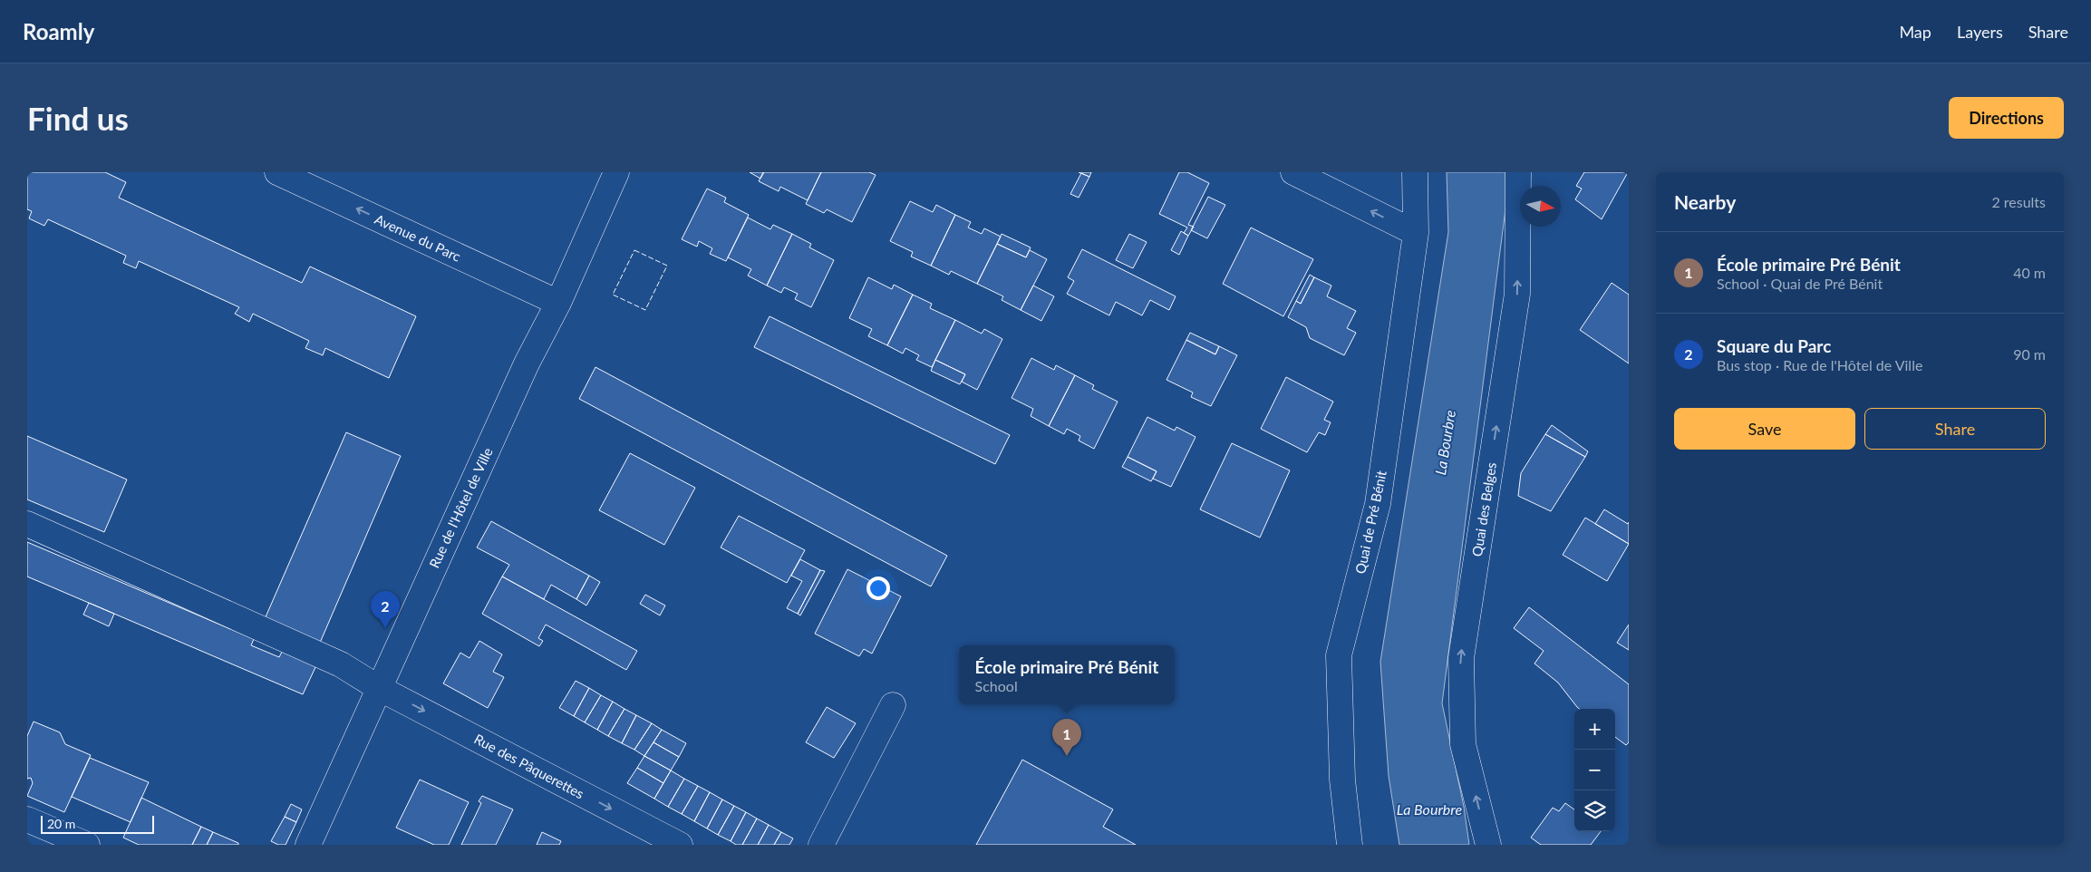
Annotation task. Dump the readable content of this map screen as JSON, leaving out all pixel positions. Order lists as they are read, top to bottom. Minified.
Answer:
{"streets":{"street":["Avenue du Parc","Rue de l'Hôtel de Ville","Quai des Belges","Quai de Pré Bénit","Rue des Pâquerettes"]},"crossings":[["Avenue du Parc","Rue de l'Hôtel de Ville"],["Rue de l'Hôtel de Ville","Rue des Pâquerettes"]],"one_way":["Avenue du Parc","Quai des Belges","Rue des Pâquerettes"],"water":["La Bourbre"],"scale_bar":"20 m","north":"right","page":{"header":"Roamly","nav":["Map","Layers","Share"],"buttons":["Directions",["Save","Share"]],"title":"Find us","heading":["Nearby","2 results"],"list":[{"mark":"1","name":"École primaire Pré Bénit","note":"School · Quai de Pré Bénit","value":"40 m"},{"mark":"2","name":"Square du Parc","note":"Bus stop · Rue de l'Hôtel de Ville","value":"90 m"}],"pins":["2","1"],"popup":["École primaire Pré Bénit","School"],"map_buttons":["+","−"],"scale":"20 m"}}
